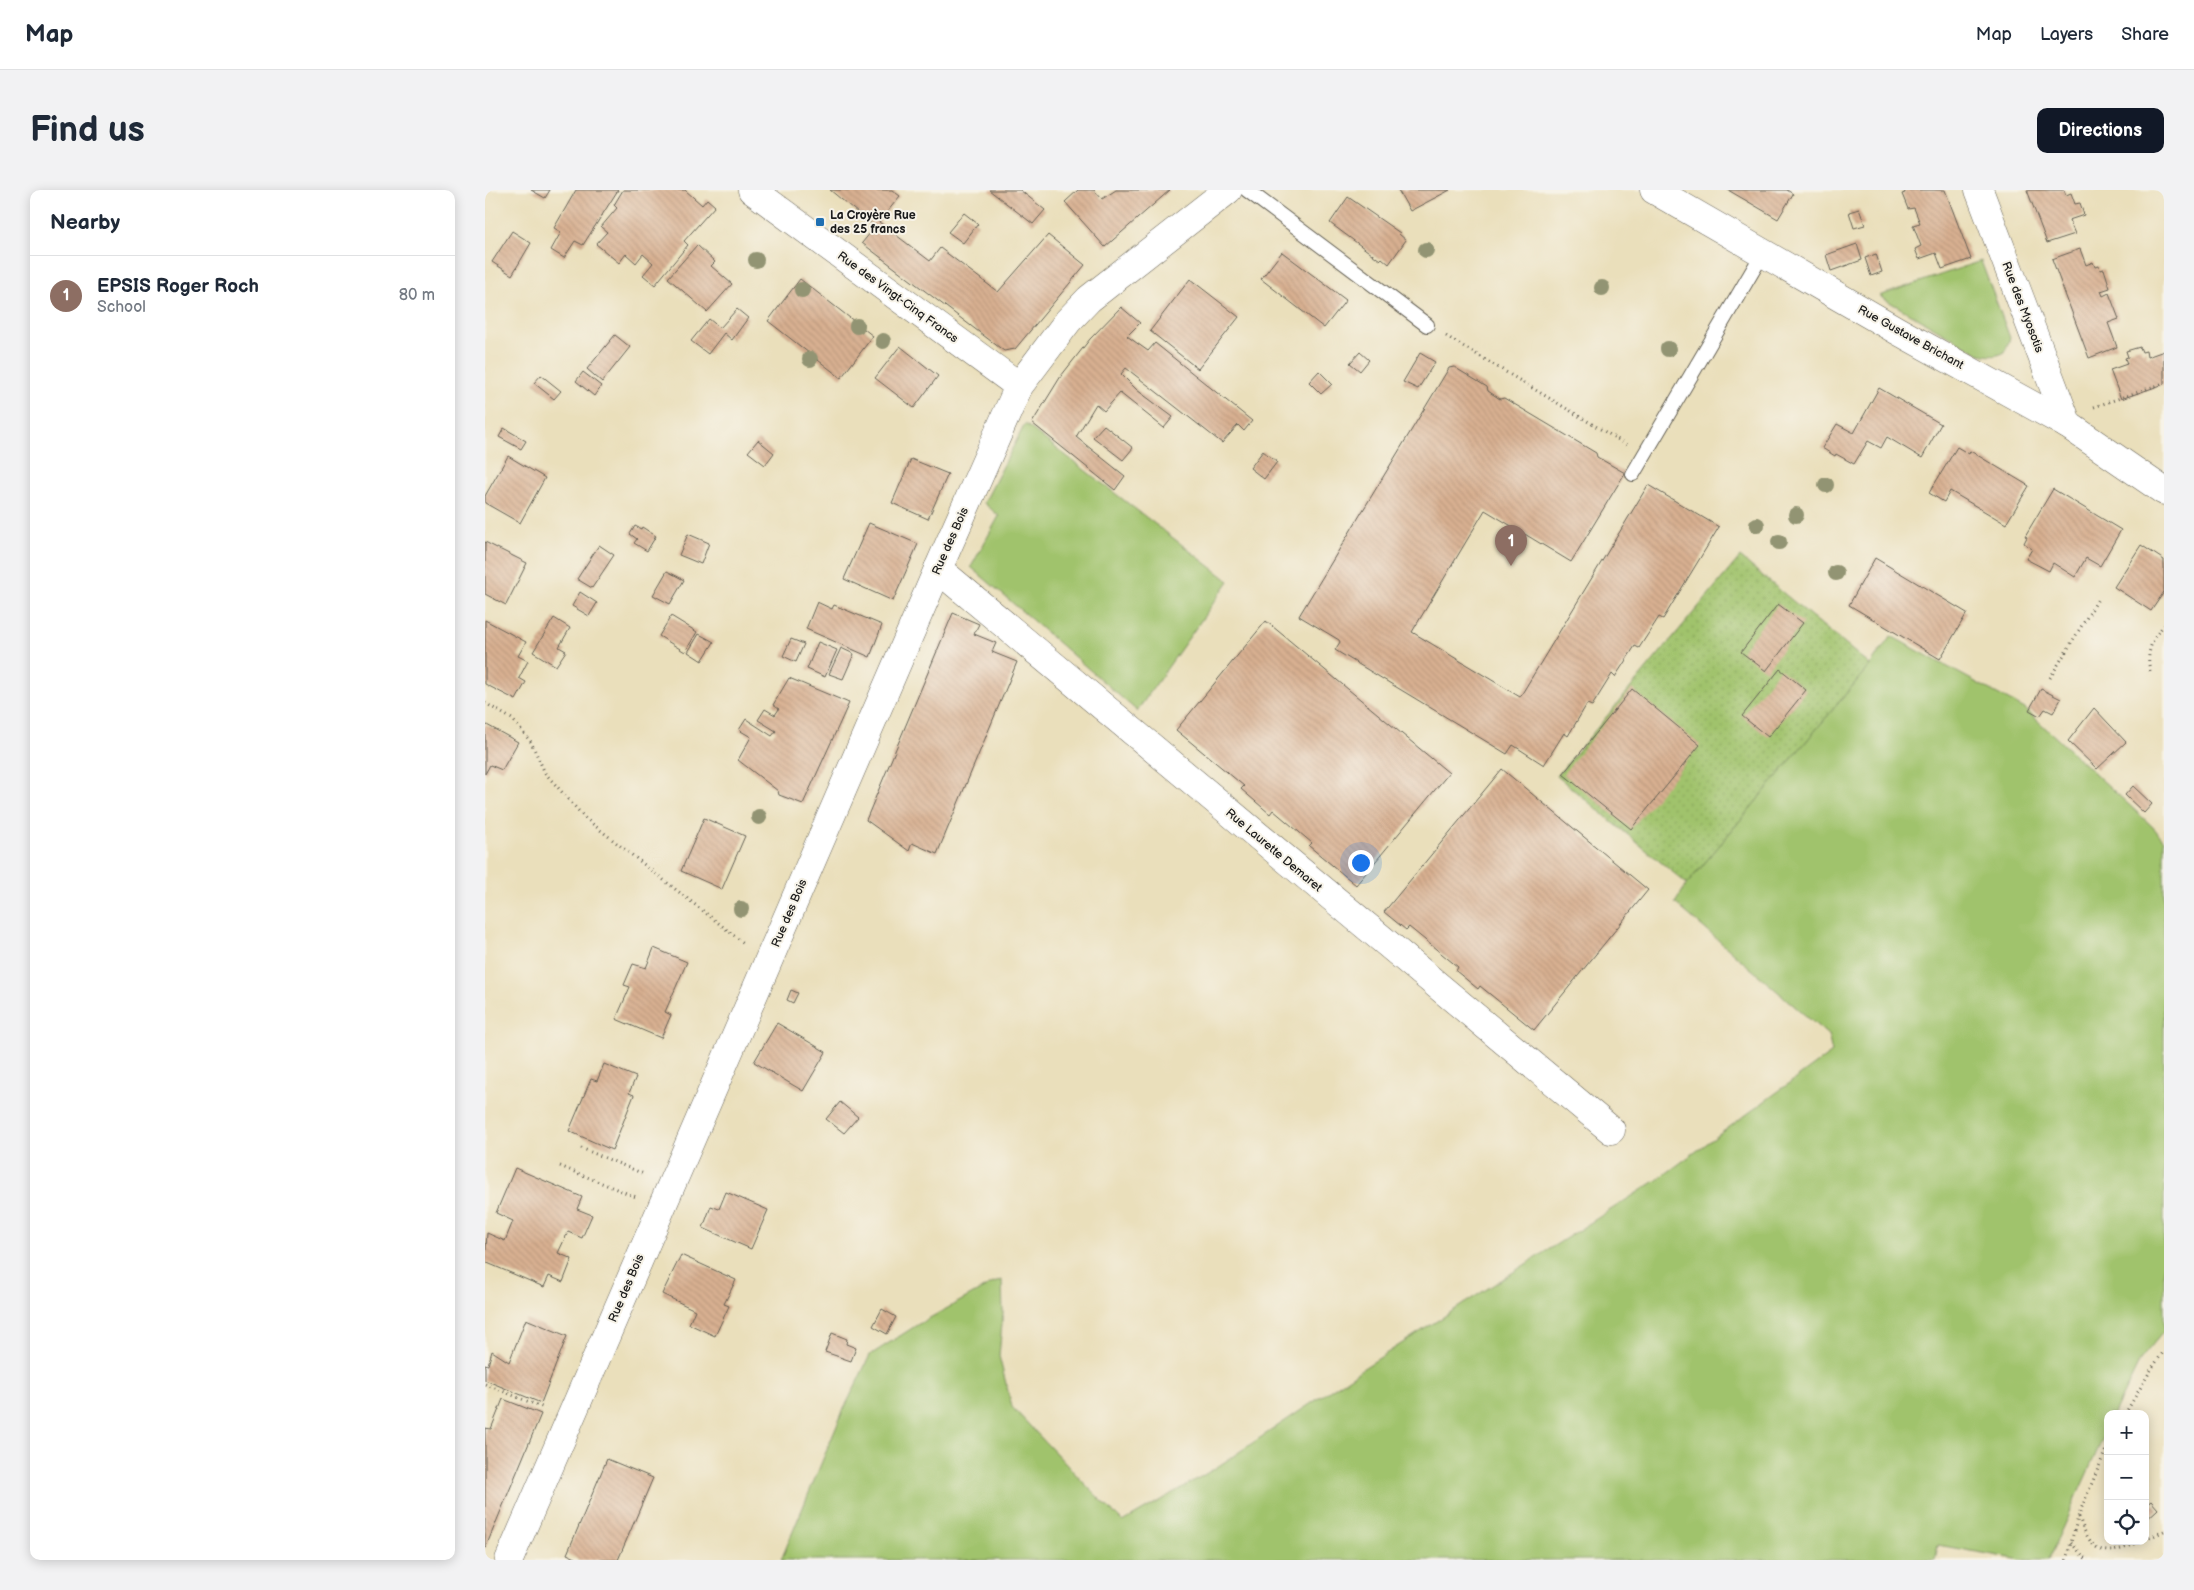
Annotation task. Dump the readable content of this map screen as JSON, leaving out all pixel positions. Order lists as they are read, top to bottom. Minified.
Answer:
{"streets":{"street":["Rue des Vingt-Cinq Francs","Rue des Myosotis","Rue Gustave Brichant","Rue des Bois","Rue Laurette Demaret"]},"crossings":[["Rue des Vingt-Cinq Francs","Rue des Bois"],["Rue des Myosotis","Rue Gustave Brichant"],["Rue des Bois","Rue Laurette Demaret"]],"places":{"transit":["La Croyère Rue des 25 francs"]},"page":{"header":"Map","nav":["Map","Layers","Share"],"buttons":"Directions","title":"Find us","heading":"Nearby","list":[{"mark":"1","name":"EPSIS Roger Roch","note":"School","value":"80 m"}],"pins":"1","map_buttons":["+","−"]}}
